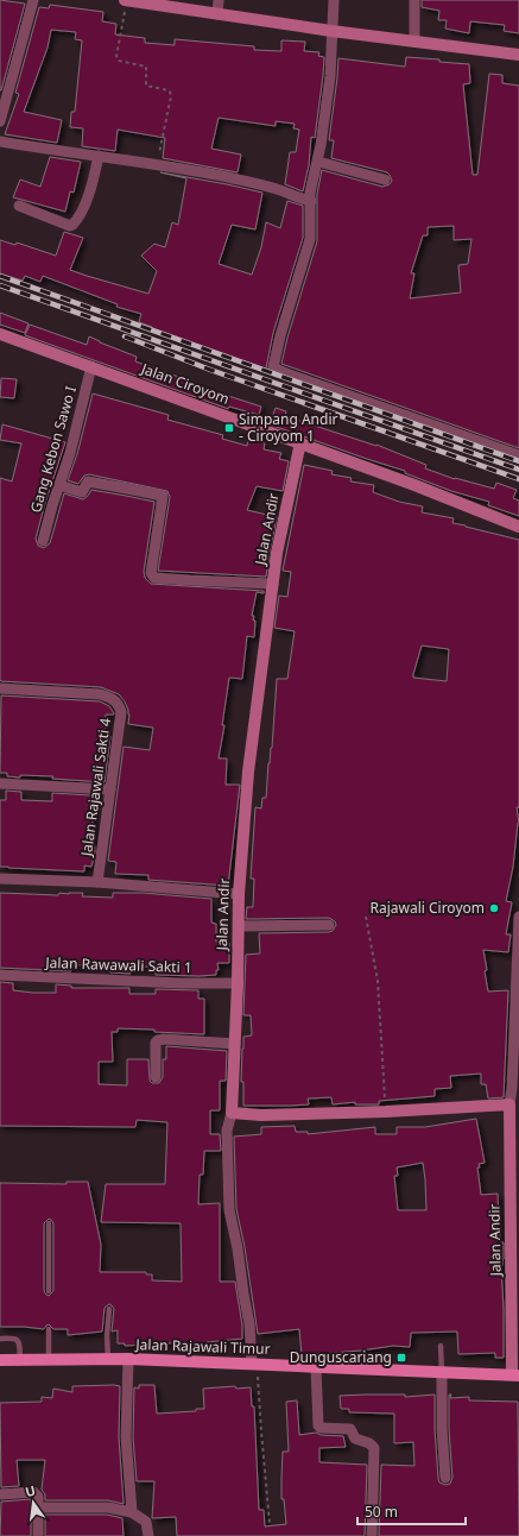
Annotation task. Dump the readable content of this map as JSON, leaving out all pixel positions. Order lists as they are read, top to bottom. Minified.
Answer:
{"streets":{"main road":["Jalan Rajawali Timur"],"street":["Jalan Ciroyom","Gang Kebon Sawo I","Jalan Andir","Jalan Rajawali Sakti 4","Jalan Rawawali Sakti 1"]},"crossings":[["Jalan Ciroyom","Gang Kebon Sawo I"],["Jalan Ciroyom","Jalan Andir"],["Jalan Andir","Jalan Rawawali Sakti 1"],["Jalan Andir","Jalan Rajawali Timur"]],"places":{"transit":["Simpang Andir - Ciroyom 1","Dunguscariang"],"other":["Rajawali Ciroyom"]},"scale_bar":"50 m","north":"top"}
